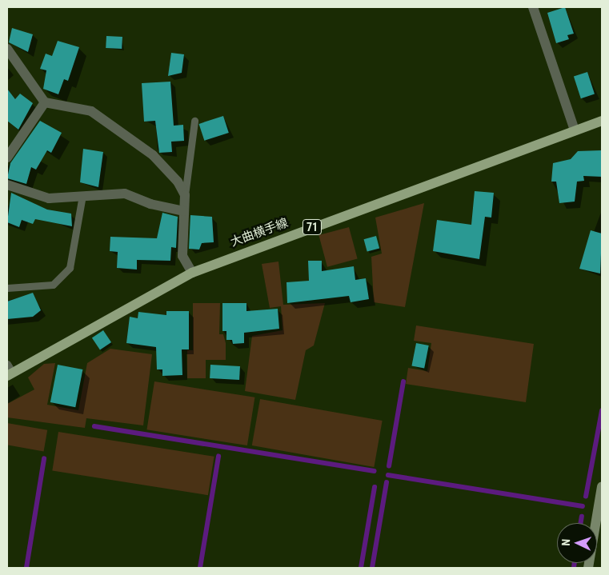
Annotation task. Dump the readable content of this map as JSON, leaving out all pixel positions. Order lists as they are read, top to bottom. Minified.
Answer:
{"streets":{"main road":["71","大曲横手線"]},"north":"left"}
